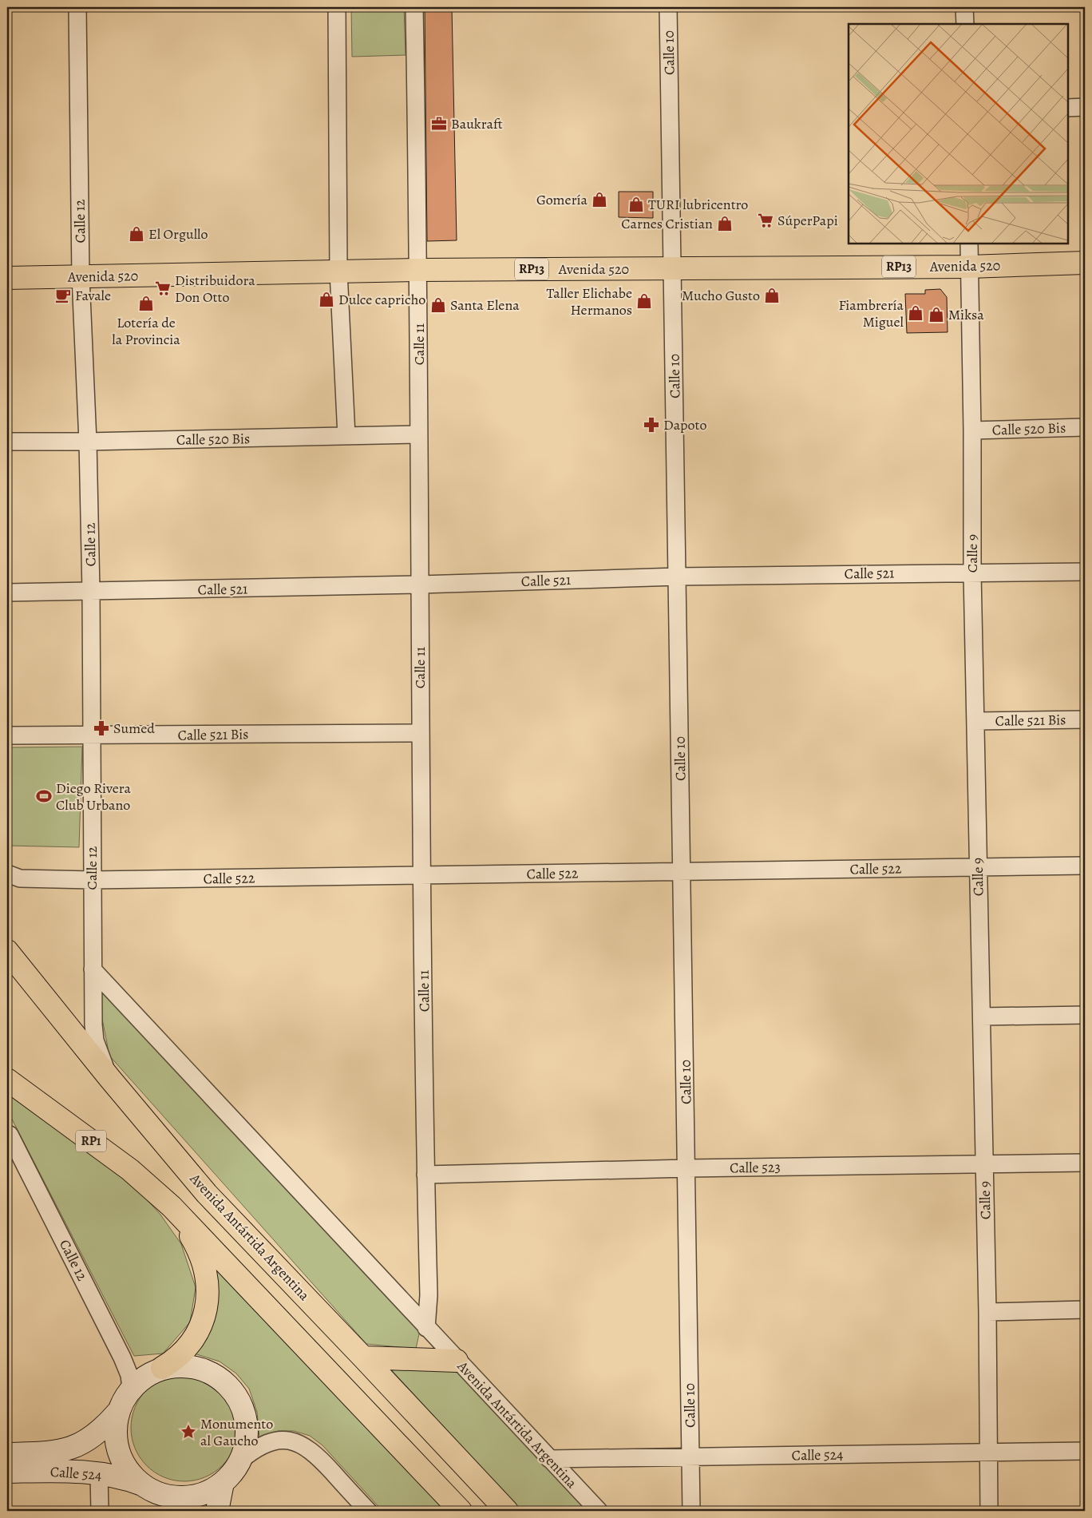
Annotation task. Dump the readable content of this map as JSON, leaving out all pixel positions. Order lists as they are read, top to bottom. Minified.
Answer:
{"streets":{"main road":["Avenida 520","RP13","RP1","Avenida Antártida Argentina"],"street":["Calle 10","Calle 12","Calle 11","Calle 520 Bis","Calle 9","Calle 521","Calle 521 Bis","Calle 522","Calle 523","Calle 524"]},"crossings":[["Calle 10","Avenida 520"],["Calle 10","Calle 521"],["Calle 10","Calle 522"],["Calle 10","Calle 523"],["Calle 10","Calle 524"],["Calle 12","Avenida 520"],["Calle 12","Calle 520 Bis"],["Calle 12","Calle 521"],["Calle 12","Calle 521 Bis"],["Calle 12","Calle 522"],["Calle 12","Avenida Antártida Argentina"],["Calle 12","Calle 524"],["Avenida 520","Calle 11"],["Avenida 520","Calle 9"],["Calle 11","Calle 520 Bis"],["Calle 11","Calle 521"],["Calle 11","Calle 521 Bis"],["Calle 11","Calle 522"],["Calle 11","Calle 523"],["Calle 11","Avenida Antártida Argentina"],["Calle 520 Bis","Calle 9"],["Calle 9","Calle 521"],["Calle 9","Calle 521 Bis"],["Calle 9","Calle 522"],["Calle 9","Calle 523"],["Calle 9","Calle 524"],["Avenida Antártida Argentina","Calle 524"]],"places":{"office":["Baukraft"],"shop":["Gomería","TURI lubricentro","Carnes Cristian","El Orgullo","Mucho Gusto","Dulce capricho","Taller Elichabe Hermanos","Lotería de la Provincia","Santa Elena","Fiambrería Miguel","Miksa"],"supermarket":["SúperPapi","Distribuidora Don Otto"],"cafe":["Favale"],"pharmacy":["Dapoto","Sumed"],"sports":["Diego Rivera Club Urbano"],"place":["Monumento al Gaucho"]}}
